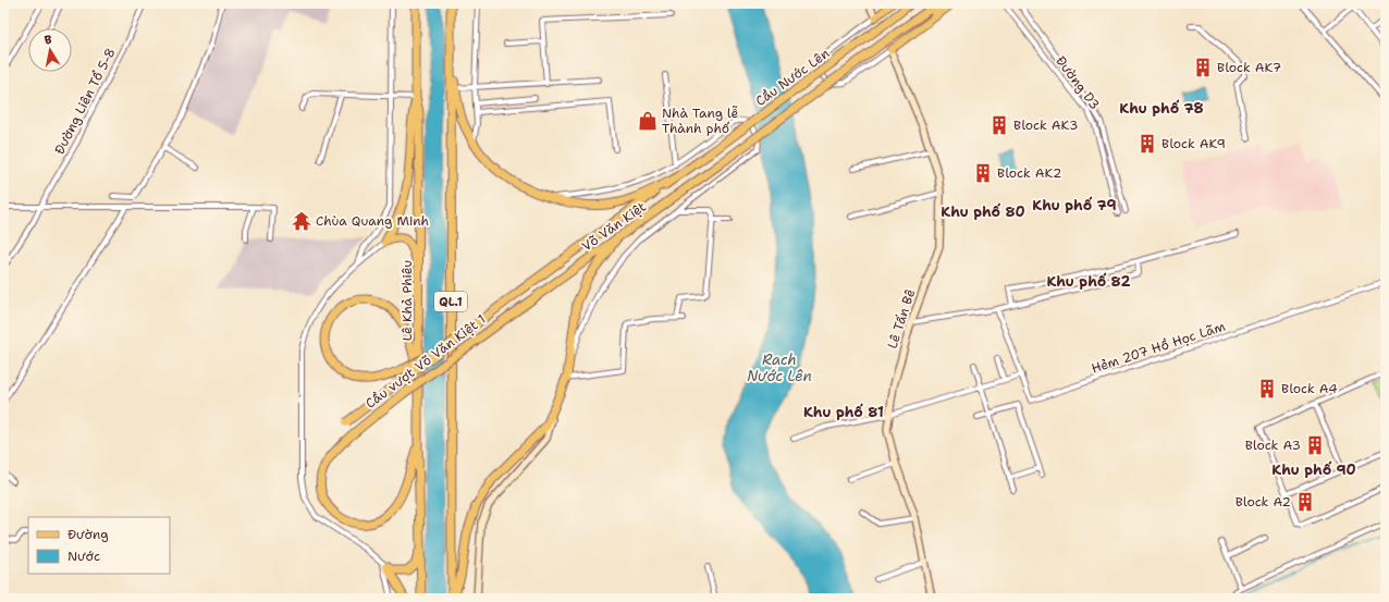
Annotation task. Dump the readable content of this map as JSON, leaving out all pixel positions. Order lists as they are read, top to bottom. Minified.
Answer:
{"streets":{"highway":["Cầu Nước Lên","Võ Văn Kiệt","Lê Khả Phiêu","QL.1","Cầu vượt Võ Văn Kiệt 1"],"street":["Đường D3","Đường Liên Tổ 5-8","Lê Tấn Bê","Hẻm 207 Hồ Học Lãm"]},"crossings":[["Cầu Nước Lên","Võ Văn Kiệt"],["Võ Văn Kiệt","Cầu vượt Võ Văn Kiệt 1"],["Lê Khả Phiêu","Cầu vượt Võ Văn Kiệt 1"]],"districts":["Khu phố 78","Khu phố 79","Khu phố 80","Khu phố 82","Khu phố 81","Khu phố 90"],"water":["Rạch Nước Lên"],"places":{"building":["Block AK7","Block AK3","Block AK9","Block AK2","Block A4","Block A3","Block A2"],"shop":["Nhà Tang lễ Thành phố"],"temple":["Chùa Quang Minh"]},"legend":["Đường","Nước"],"north":"top"}
